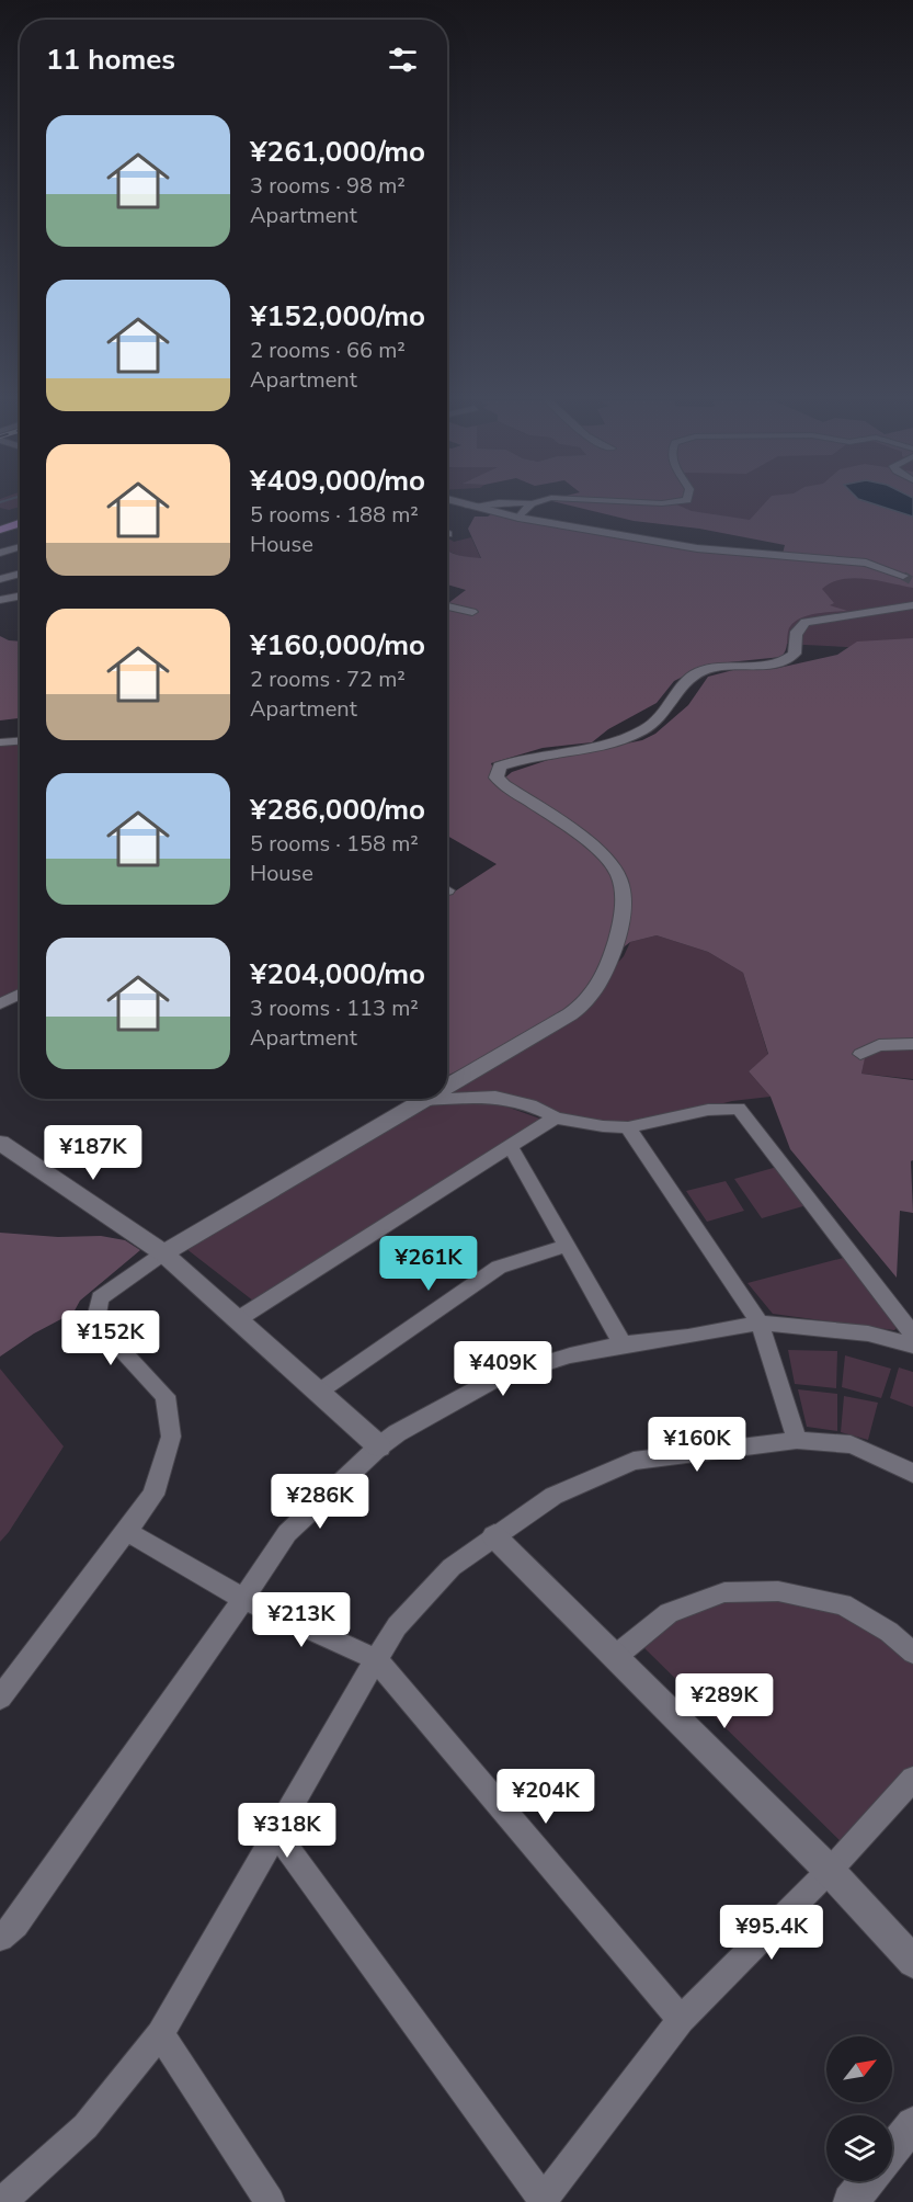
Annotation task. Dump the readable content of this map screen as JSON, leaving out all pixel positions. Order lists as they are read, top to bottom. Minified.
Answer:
{"north":"top right","page":{"heading":"11 homes","list":[{"name":"¥261,000/mo","note":"3 rooms · 98 m² · Apartment"},{"name":"¥152,000/mo","note":"2 rooms · 66 m² · Apartment"},{"name":"¥409,000/mo","note":"5 rooms · 188 m² · House"},{"name":"¥160,000/mo","note":"2 rooms · 72 m² · Apartment"},{"name":"¥286,000/mo","note":"5 rooms · 158 m² · House"},{"name":"¥204,000/mo","note":"3 rooms · 113 m² · Apartment"}],"price":["¥187K","¥261K","¥152K","¥409K","¥160K","¥286K","¥213K","¥289K","¥204K","¥318K","¥95.4K"]}}
